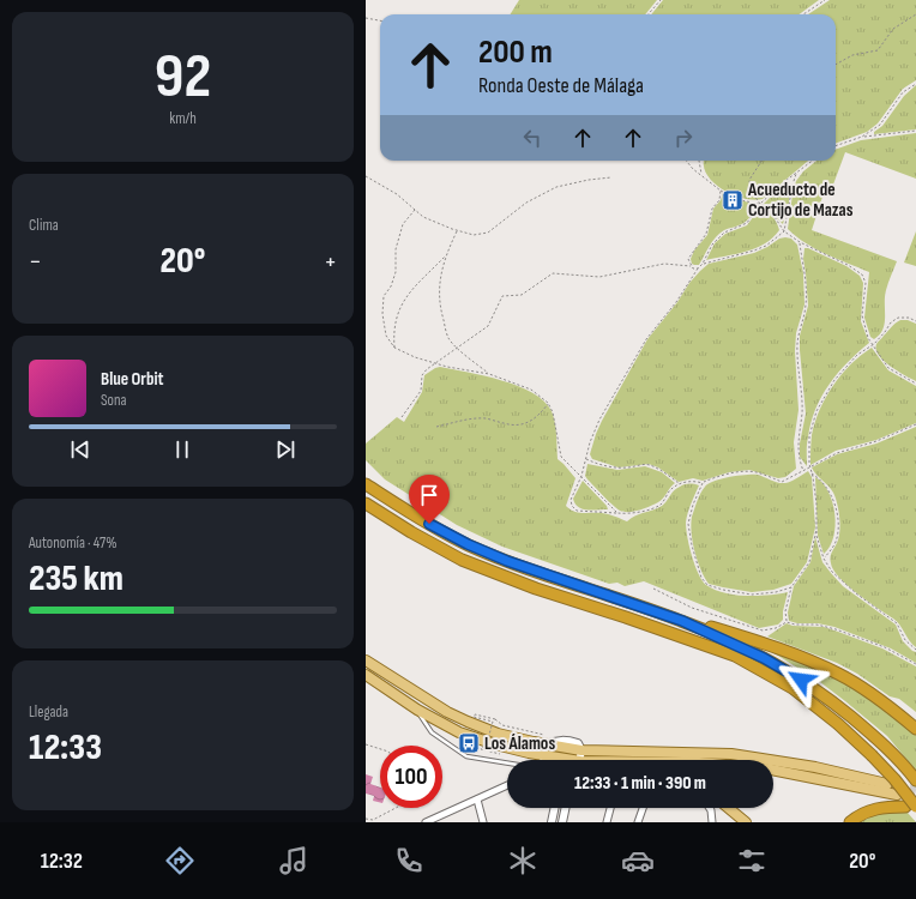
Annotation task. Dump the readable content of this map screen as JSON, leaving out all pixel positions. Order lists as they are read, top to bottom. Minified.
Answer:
{"places":{"building":["Acueducto de Cortijo de Mazas"],"bus stop":["Los Álamos"]},"page":{"tile":[["92","km/h"],"Clima",["Autonomía · 47%","235 km"],["Llegada","12:33"]],"turn":["200 m","Ronda Oeste de Málaga"],"heat":["−","20°","+"],"song":["Blue Orbit","Sona"],"limit":"100","trip":"12:33 · 1 min · 390 m","tabs":["12:32","20°"]}}
